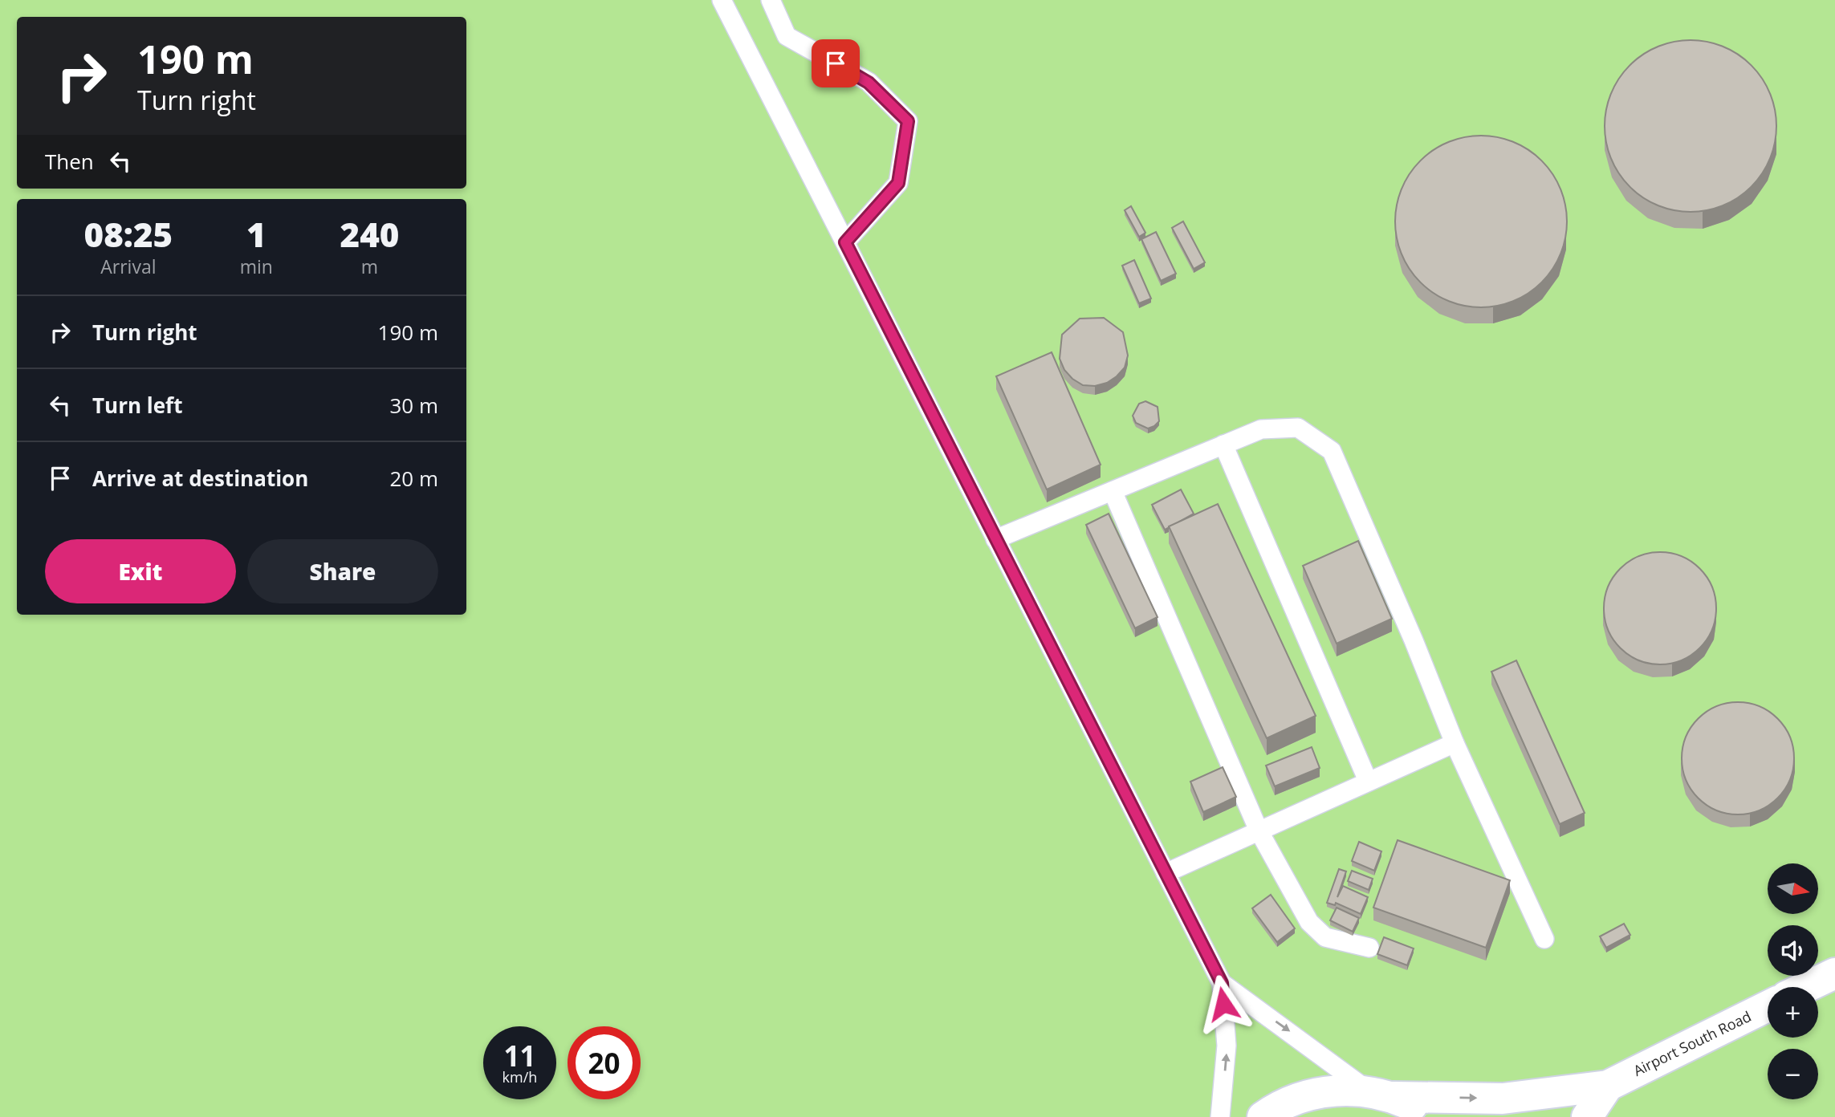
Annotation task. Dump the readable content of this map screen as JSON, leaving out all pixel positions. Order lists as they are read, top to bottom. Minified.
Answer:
{"streets":{"street":["Airport South Road"]},"north":"right","page":{"turn":["190 m","Turn right"],"then":"Then","eta":["08:25","Arrival","1","min","240","m"],"list":[{"name":"Turn right","value":"190 m"},{"name":"Turn left","value":"30 m"},{"name":"Arrive at destination","value":"20 m"}],"buttons":["Exit","Share"],"map_buttons":["+","−"],"speed":"11 km/h","limit":"20"}}
